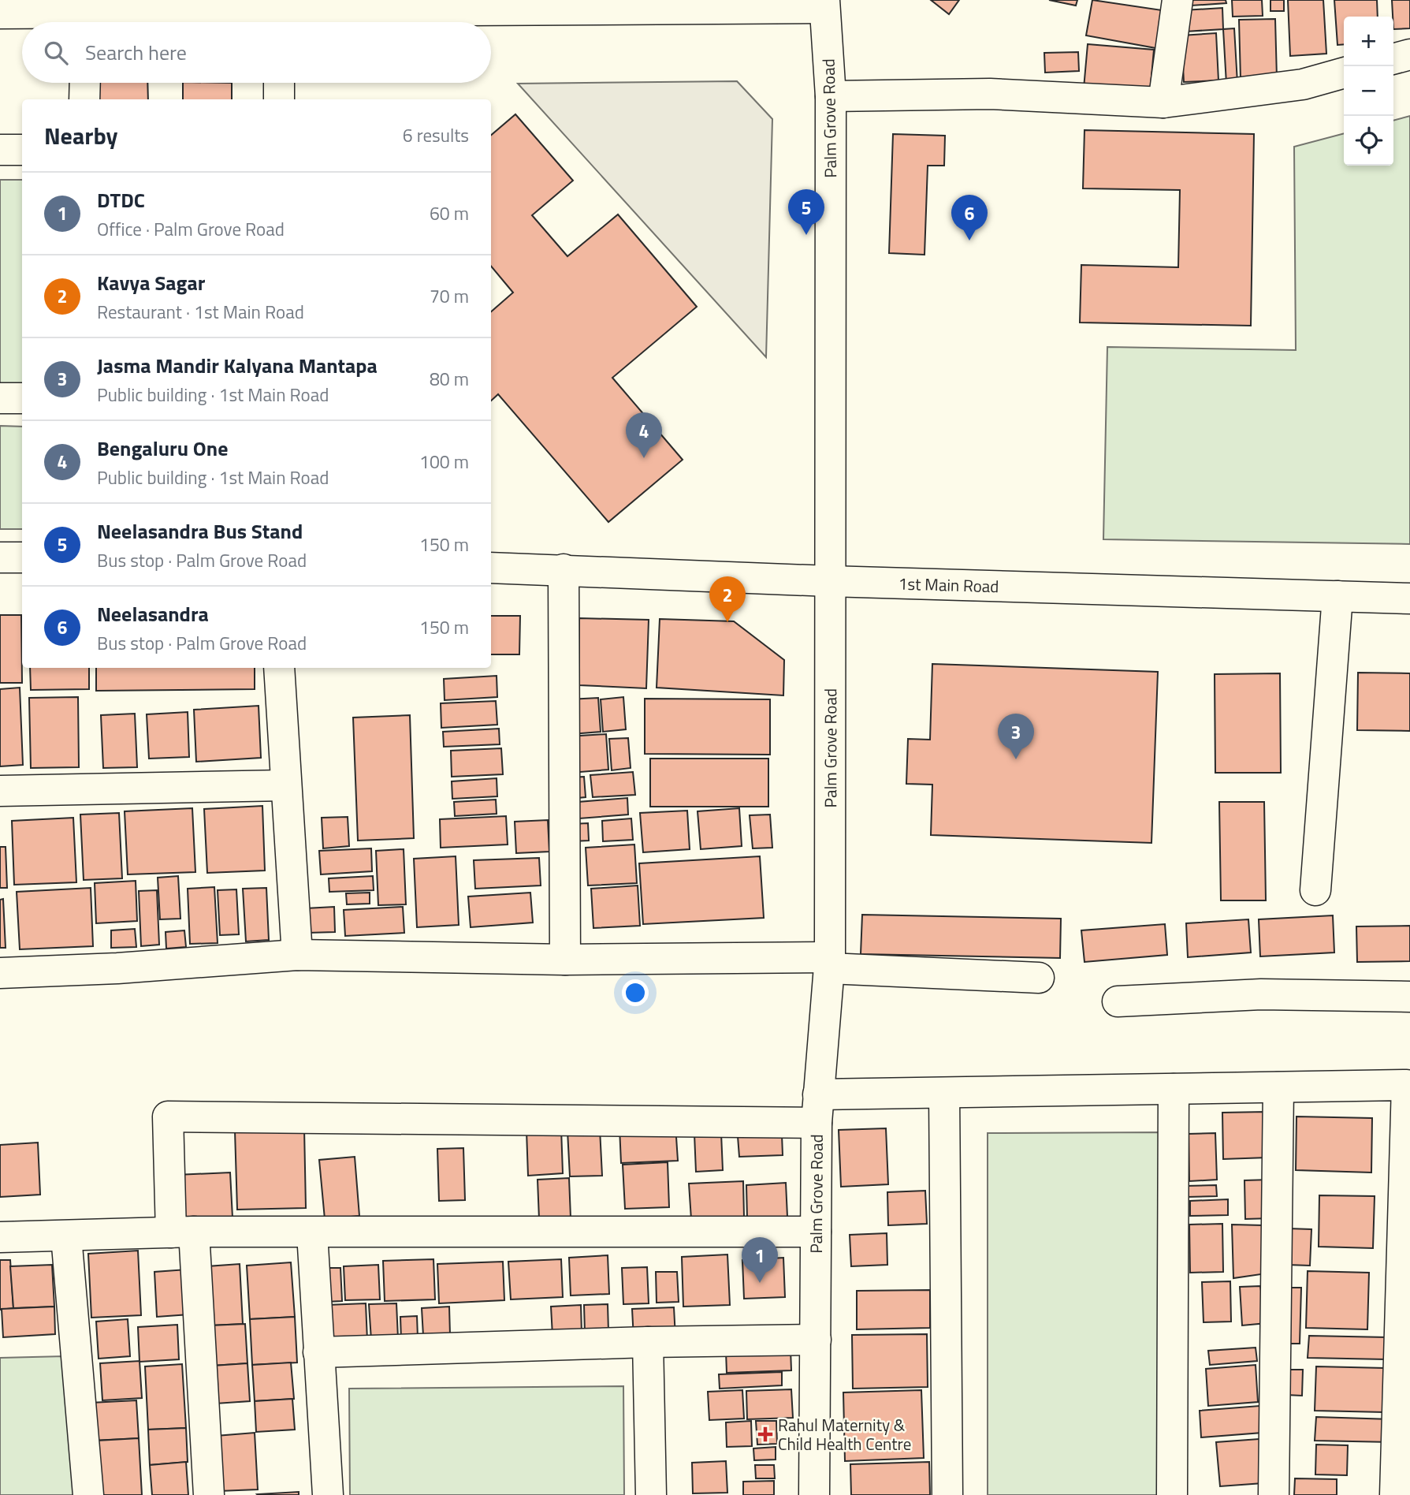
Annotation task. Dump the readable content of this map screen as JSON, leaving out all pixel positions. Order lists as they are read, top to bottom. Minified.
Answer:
{"streets":{"street":["Palm Grove Road","1st Main Road"]},"crossings":[["Palm Grove Road","1st Main Road"]],"places":{"health":["Rahul Maternity & Child Health Centre"]},"page":{"map_buttons":["+","−"],"search":"Search here","heading":["Nearby","6 results"],"list":[{"mark":"1","name":"DTDC","note":"Office · Palm Grove Road","value":"60 m"},{"mark":"2","name":"Kavya Sagar","note":"Restaurant · 1st Main Road","value":"70 m"},{"mark":"3","name":"Jasma Mandir Kalyana Mantapa","note":"Public building · 1st Main Road","value":"80 m"},{"mark":"4","name":"Bengaluru One","note":"Public building · 1st Main Road","value":"100 m"},{"mark":"5","name":"Neelasandra Bus Stand","note":"Bus stop · Palm Grove Road","value":"150 m"},{"mark":"6","name":"Neelasandra","note":"Bus stop · Palm Grove Road","value":"150 m"}],"pins":["5","6","4","2","3","1"]}}
